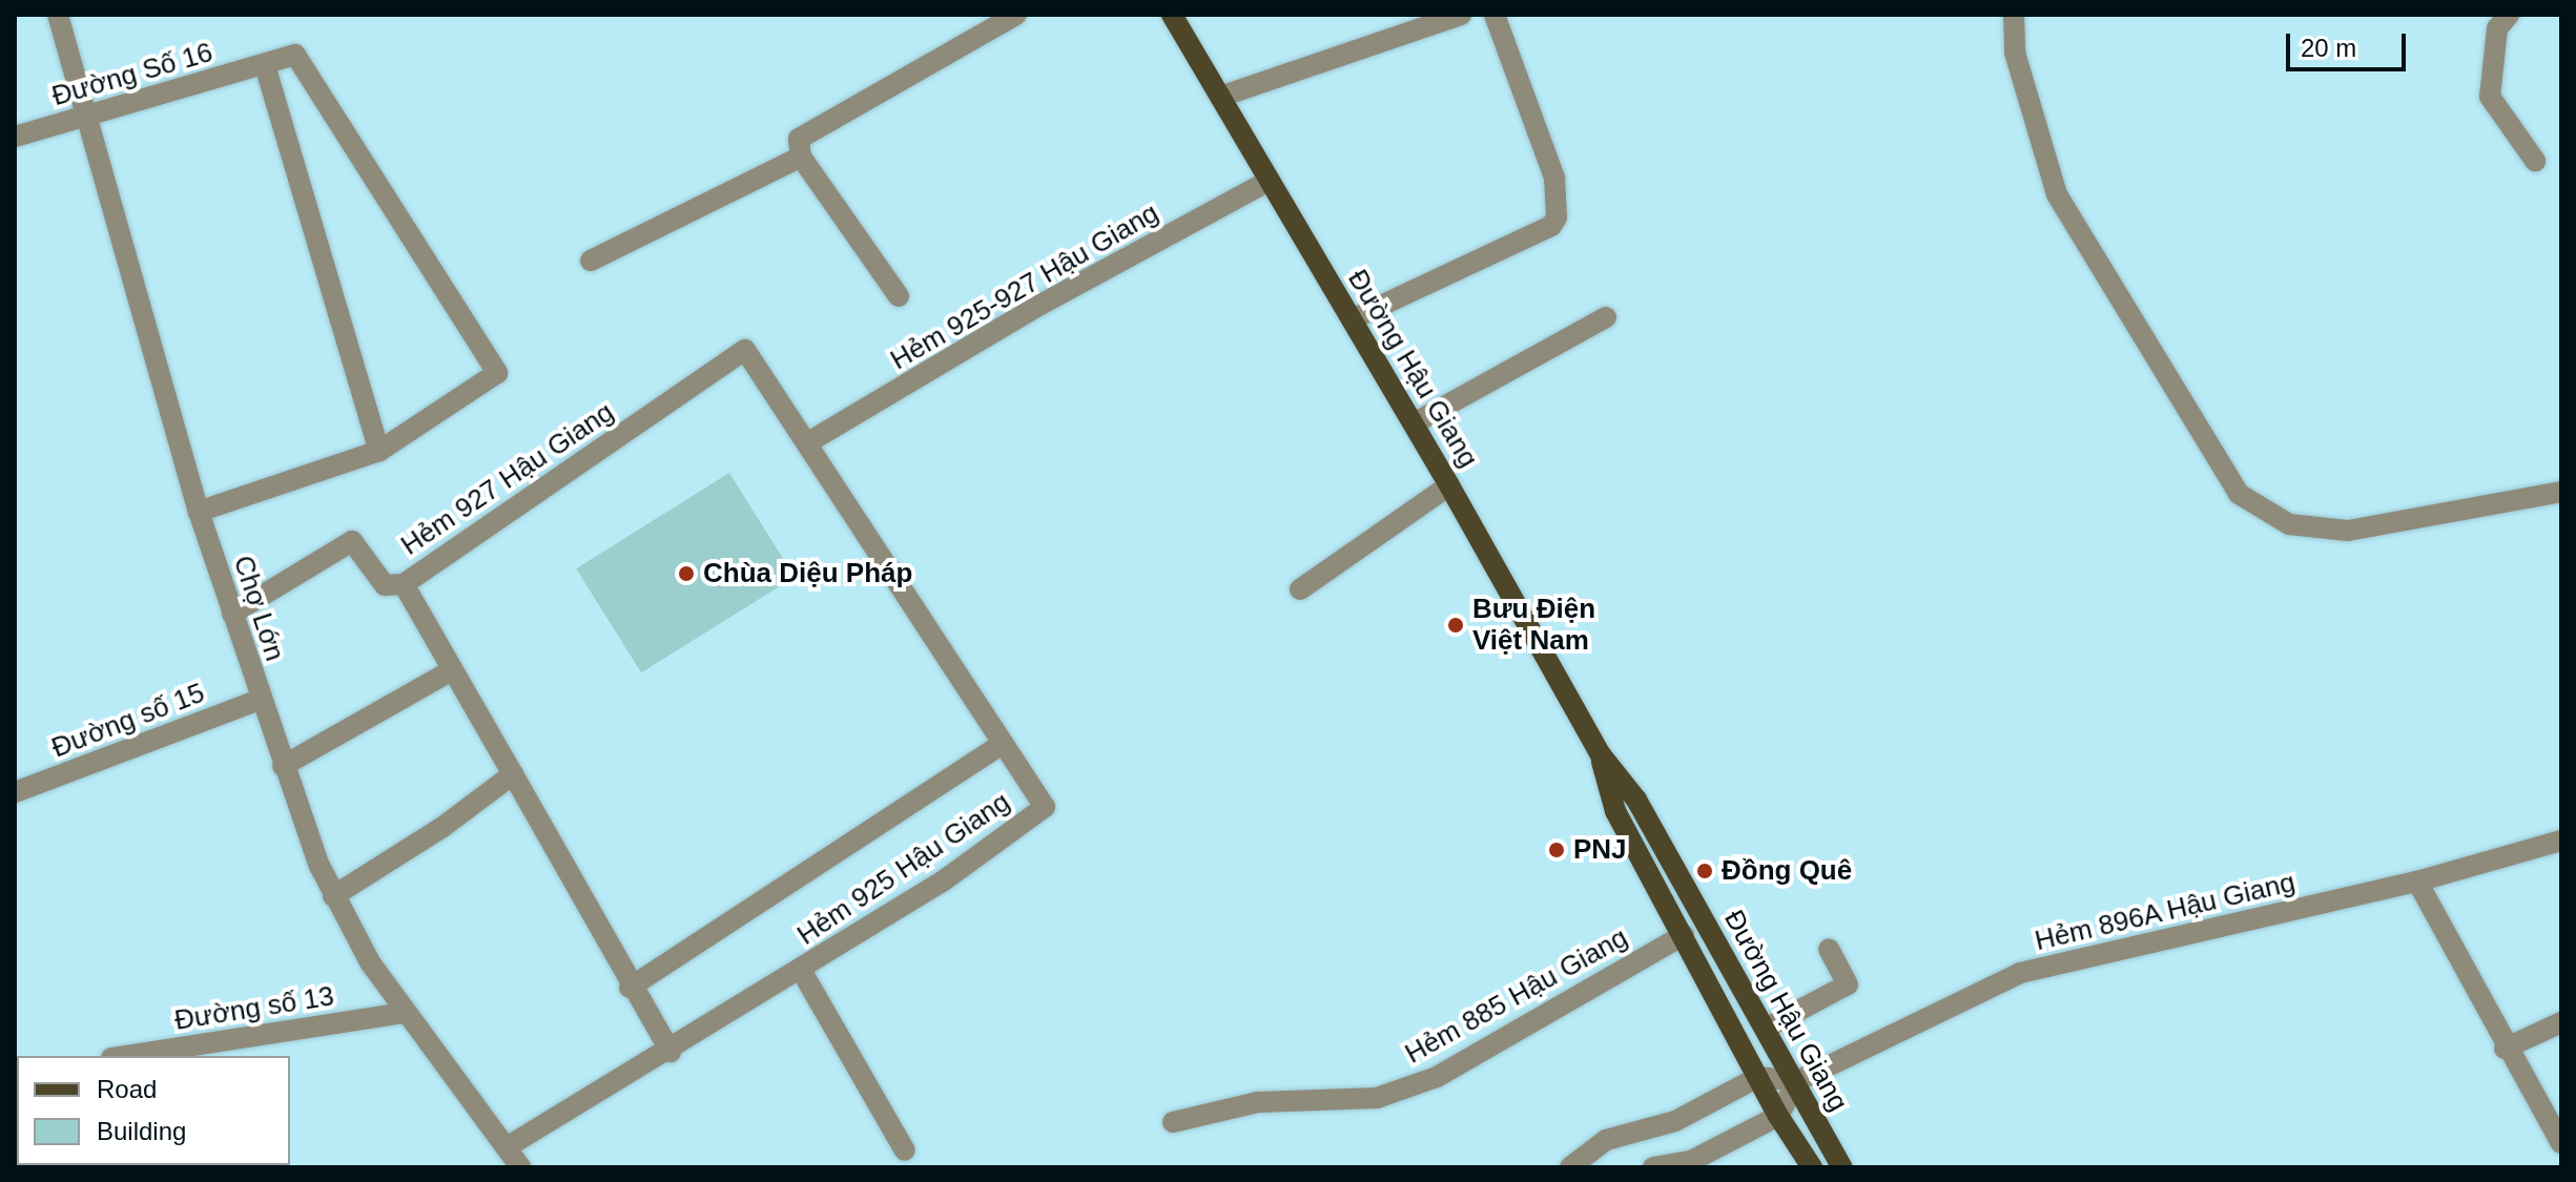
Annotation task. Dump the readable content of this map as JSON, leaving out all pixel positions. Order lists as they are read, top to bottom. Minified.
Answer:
{"streets":{"main road":["Đường Hậu Giang"],"street":["Đường Số 16","Hẻm 925-927 Hậu Giang","Hẻm 927 Hậu Giang","Chợ Lớn","Đường số 15","Hẻm 925 Hậu Giang","Hẻm 896A Hậu Giang","Hẻm 885 Hậu Giang","Đường số 13"]},"crossings":[["Đường Số 16","Chợ Lớn"],["Hẻm 925-927 Hậu Giang","Đường Hậu Giang"],["Hẻm 925-927 Hậu Giang","Hẻm 927 Hậu Giang"],["Hẻm 925-927 Hậu Giang","Hẻm 925 Hậu Giang"],["Đường Hậu Giang","Hẻm 896A Hậu Giang"],["Đường Hậu Giang","Hẻm 885 Hậu Giang"],["Hẻm 927 Hậu Giang","Hẻm 925 Hậu Giang"],["Chợ Lớn","Đường số 15"],["Chợ Lớn","Hẻm 925 Hậu Giang"],["Chợ Lớn","Đường số 13"]],"places":["Chùa Diệu Pháp","Bưu Điện Việt Nam","PNJ","Đồng Quê"],"legend":["Road","Building"],"scale_bar":"20 m"}
